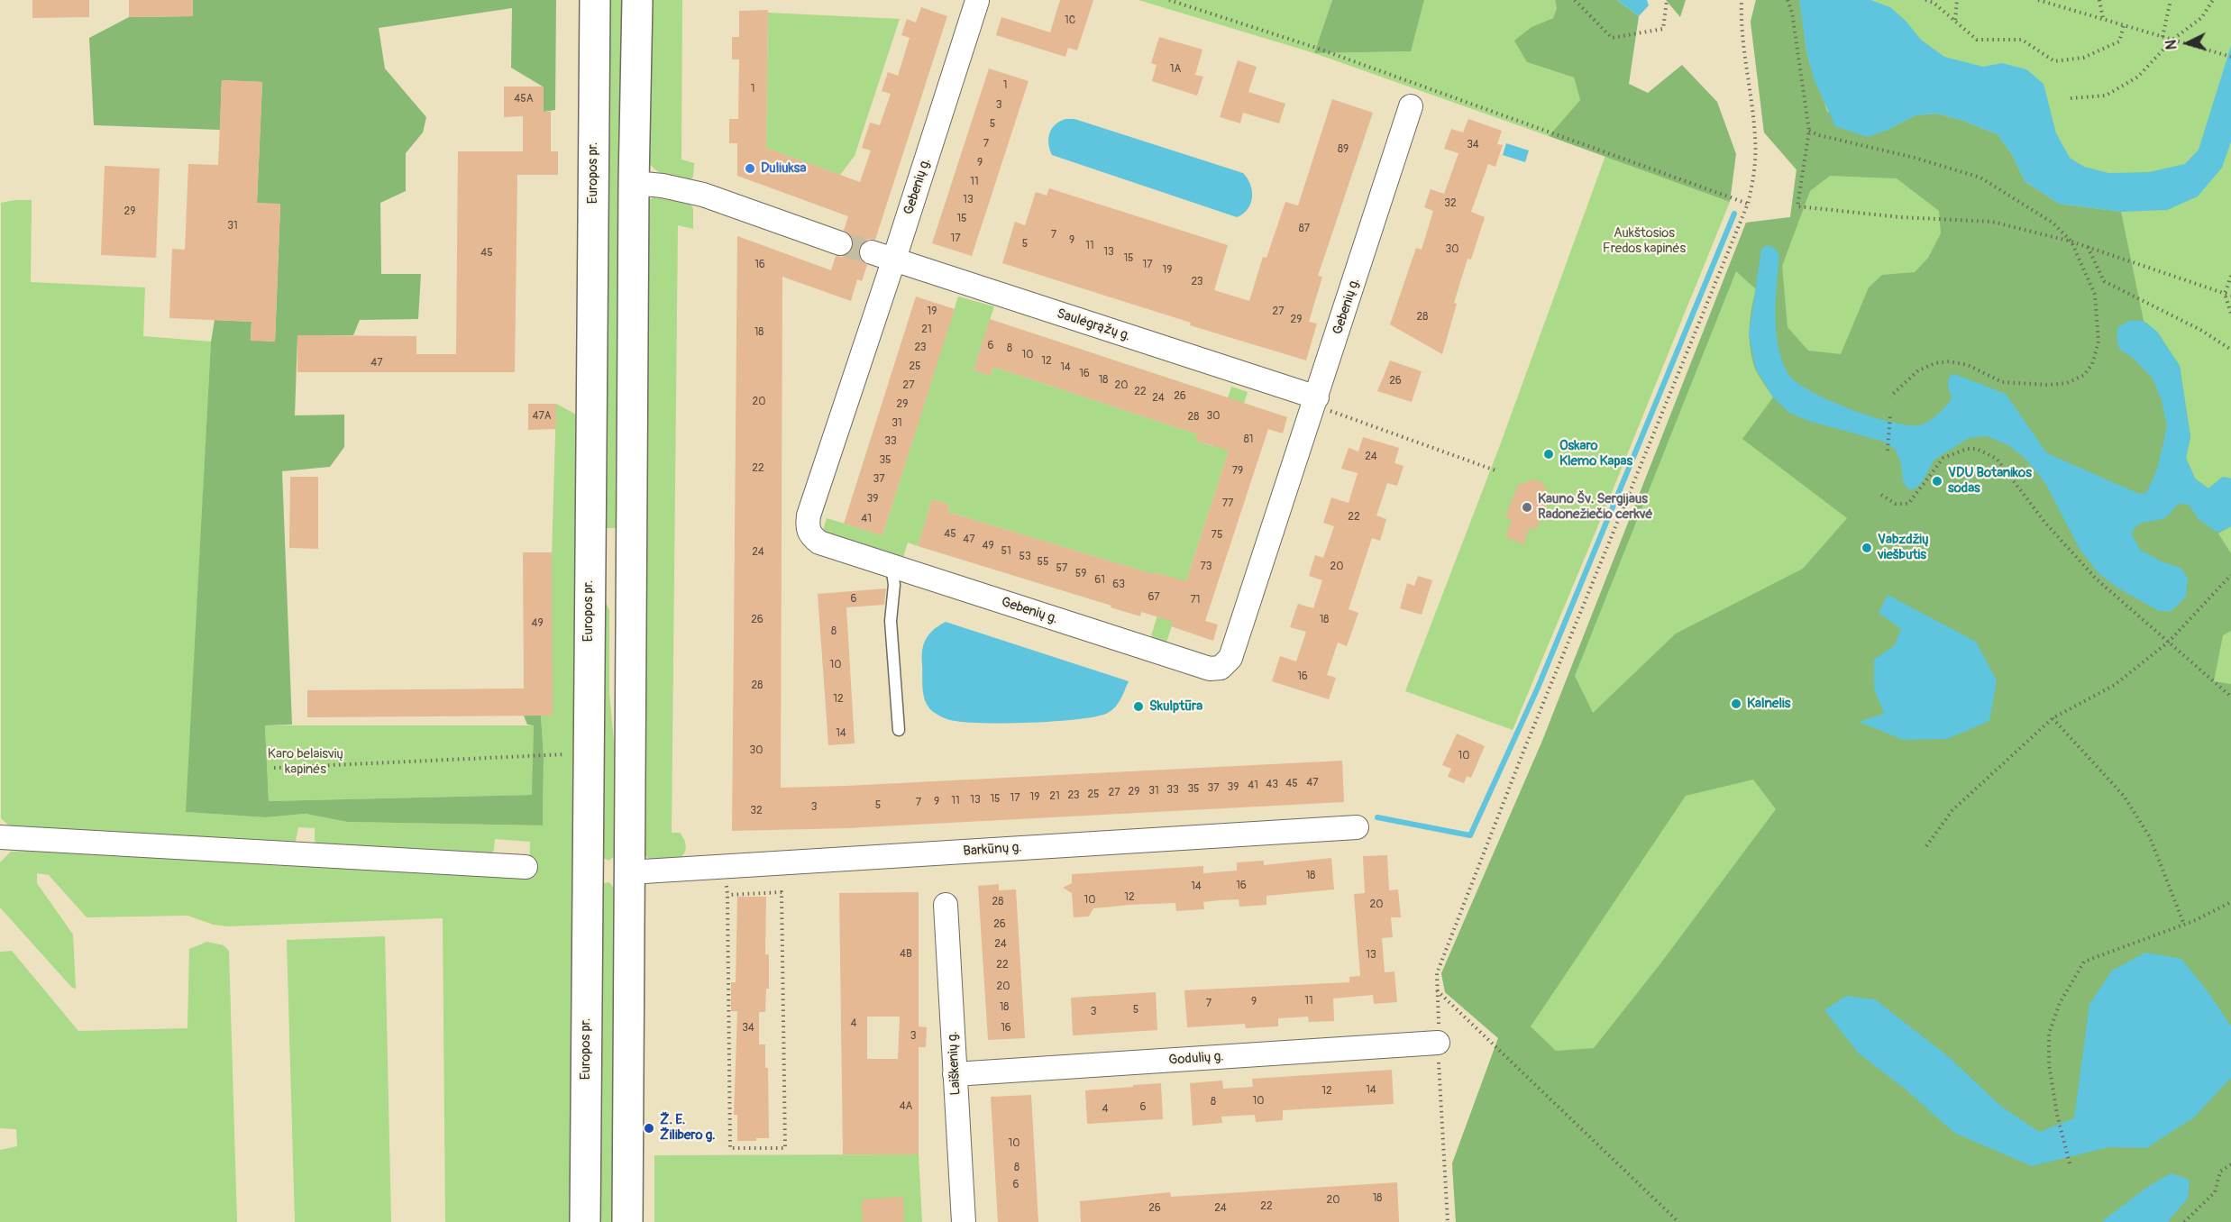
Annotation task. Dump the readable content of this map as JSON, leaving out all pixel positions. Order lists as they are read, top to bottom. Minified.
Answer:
{"streets":{"main road":["Europos pr."],"street":["Gebenių g.","Saulėgrąžų g.","Barkūnų g.","Godulių g.","Laiškenių g."]},"crossings":[["Gebenių g.","Saulėgrąžų g."],["Godulių g.","Laiškenių g."]],"parks":["Aukštosios Fredos kapinės","Karo belaisvių kapinės"],"places":["Duliuksa","Oskaro Klemo Kapas","VDU Botanikos sodas","Kauno Šv. Sergijaus Radonežiečio cerkvė","Vabzdžių viešbutis","Kalnelis","Skulptūra","Ž. E. Žilibero g."],"house_numbers":["1C","1A","1","1","45A","3","5","7","34","89","9","11","13","32","29","15","31","87","7","17","9","5","11","30","13","45","15","16","17","19","23","19","27","28","29","21","18","6","23","8","10","12","47","25","14","16","18","26","27","20","22","26","24","20","29","47A","30","28","31","81","33","24","35","22","79","37","39","77","22","41","45","75","47","49","51","24","53","55","73","20","57","59","61","63","67","6","71","26","18","49","8","10","16","28","12","14","30","10","47","45","43","41","39","37","35","33","31","29","27","25","23","21","19","17","15","13","11","9","7","5","3","32","18","16","14","12","10","28","20","26","24","4B","13","22","20","11","9","7","18","5","3","4","34","16","3","14","12","10","8","4A","6","4","10","8","6","18","20","22","26","24"],"north":"left"}
